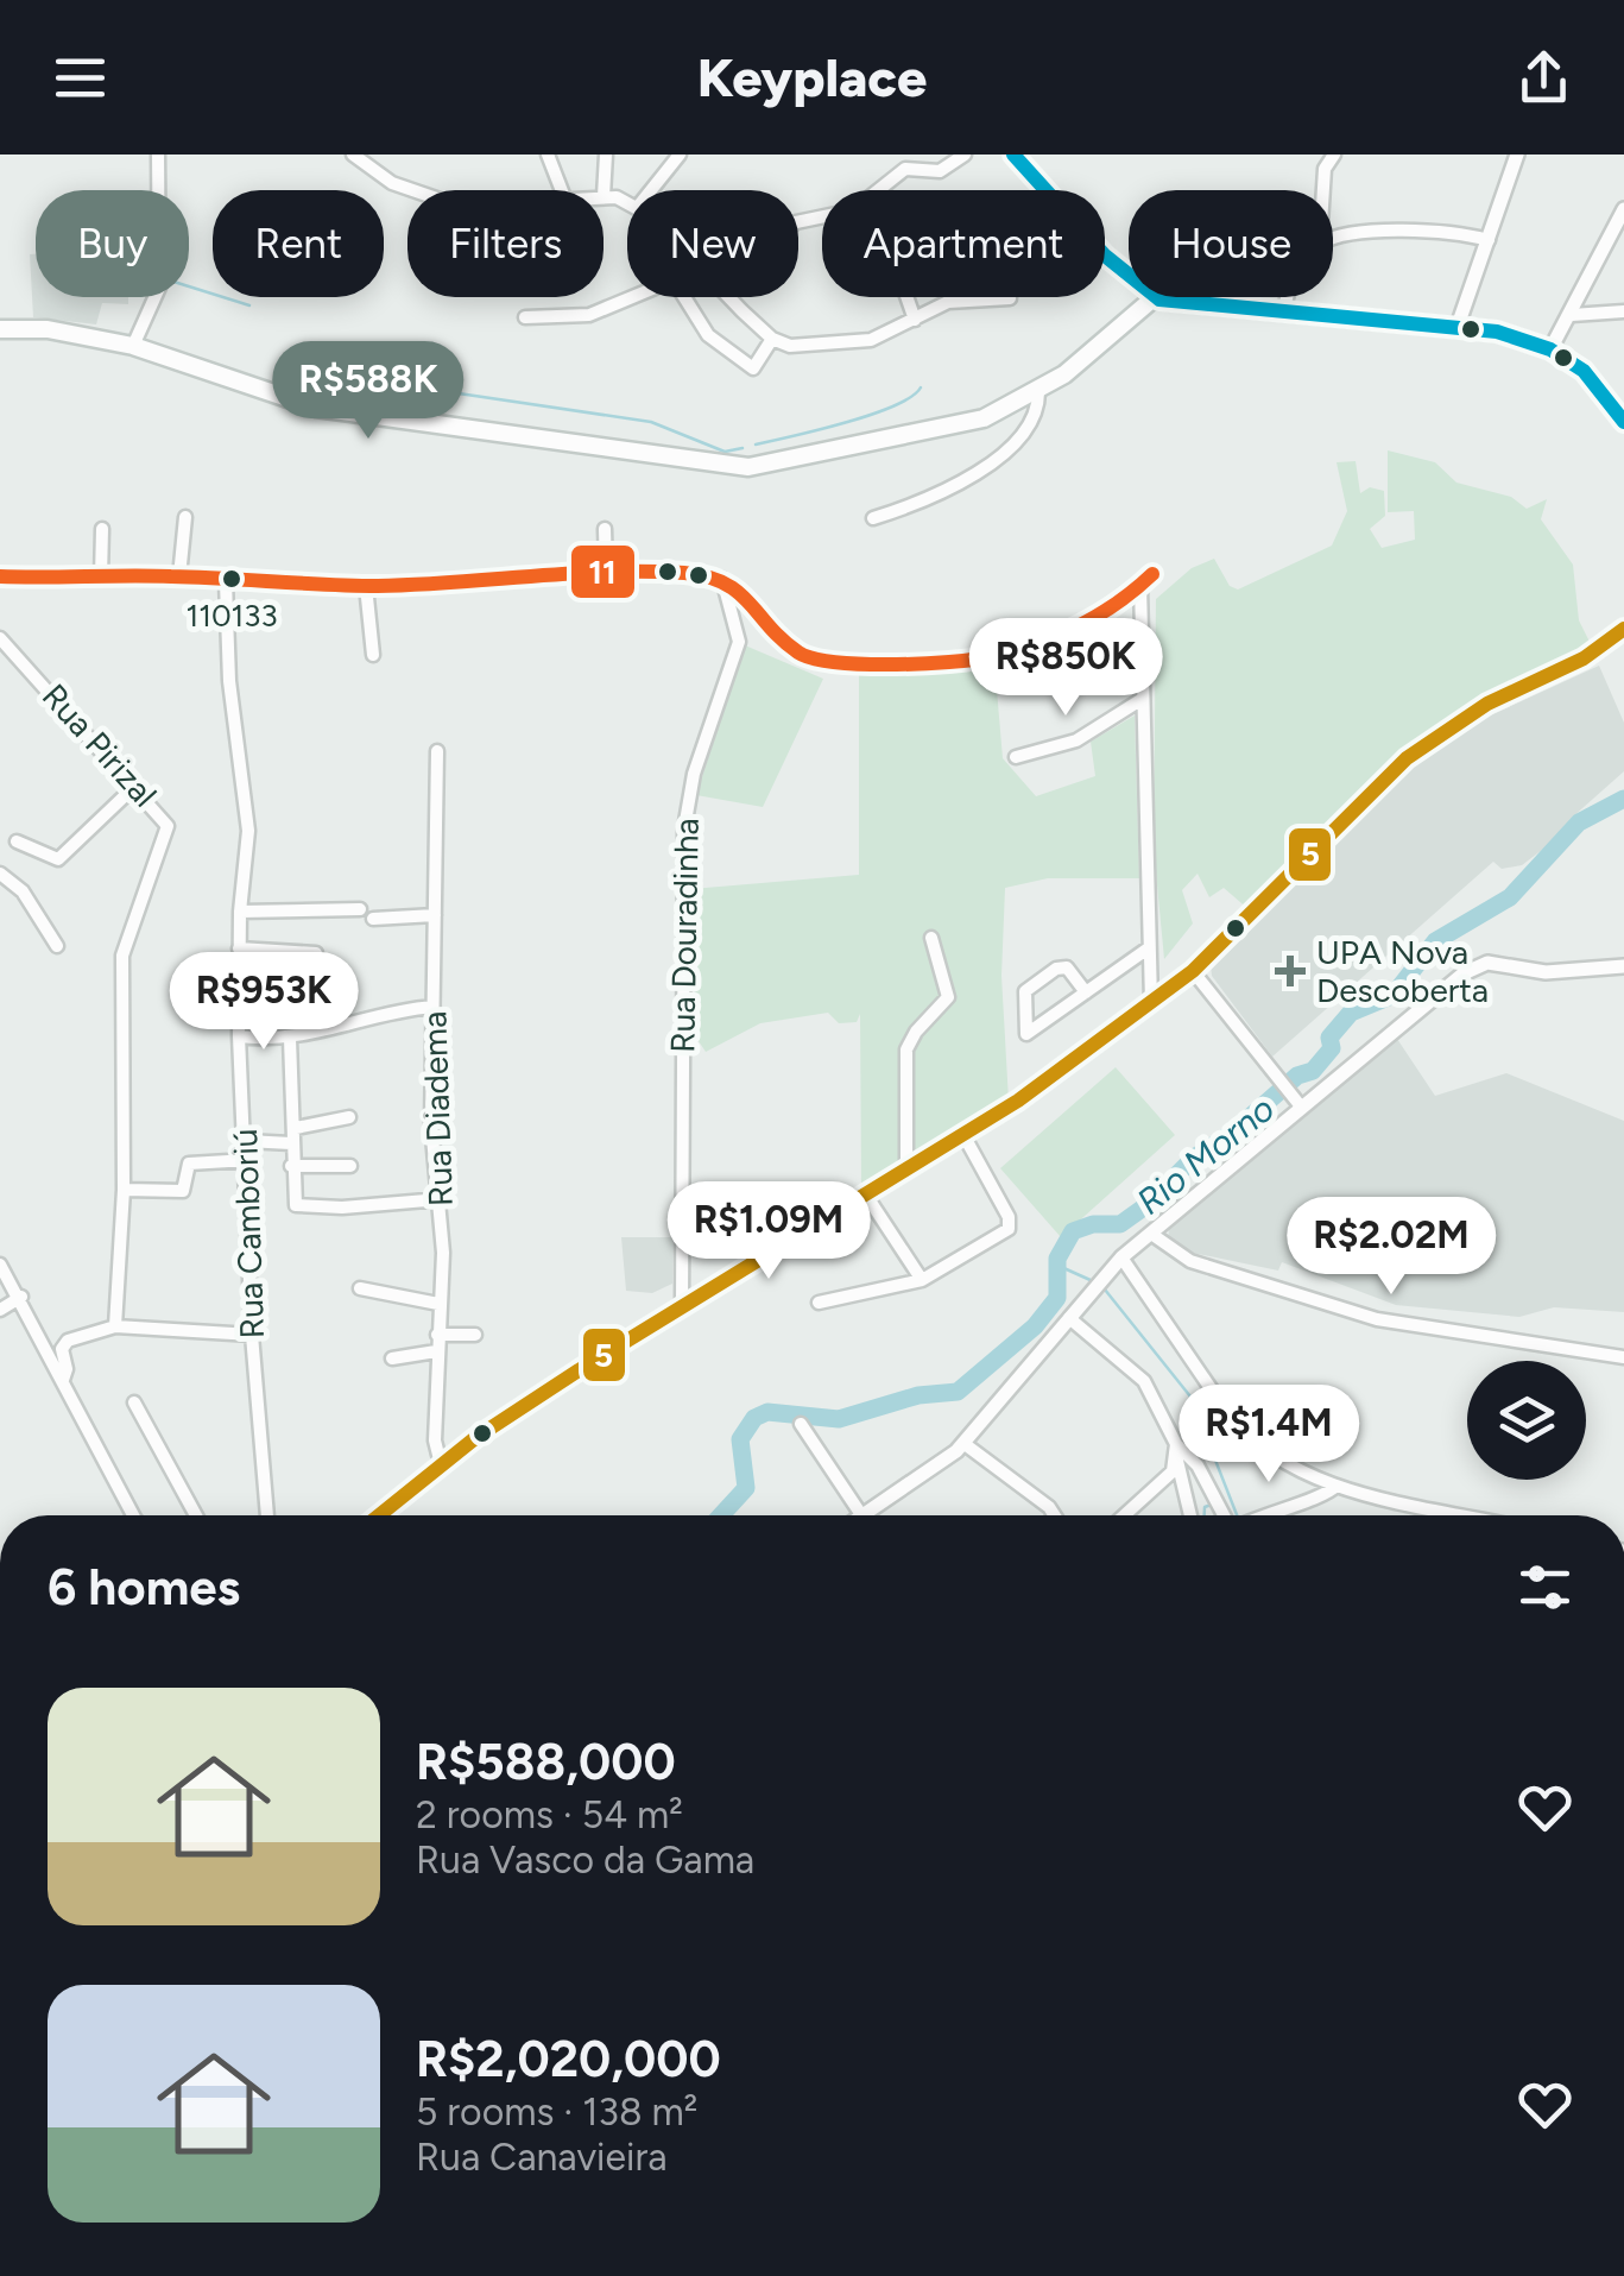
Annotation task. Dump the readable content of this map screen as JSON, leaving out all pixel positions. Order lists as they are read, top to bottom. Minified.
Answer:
{"streets":{"street":["Rua Pirizal","Rua Douradinha","Rua Diadema","Rua Camboriú"]},"water":["Rio Morno"],"places":{"other":["110133"],"health":["UPA Nova Descoberta"]},"lines":["transit line 11","transit line 5"],"page":{"header":"Keyplace","chip":["Buy","Rent","Filters","New","Apartment","House"],"price":["R$588K","R$850K","R$953K","R$1.09M","R$2.02M","R$1.4M"],"heading":"6 homes","list":[{"name":"R$588,000","note":"2 rooms · 54 m² · Rua Vasco da Gama"},{"name":"R$2,020,000","note":"5 rooms · 138 m² · Rua Canavieira"}]}}
